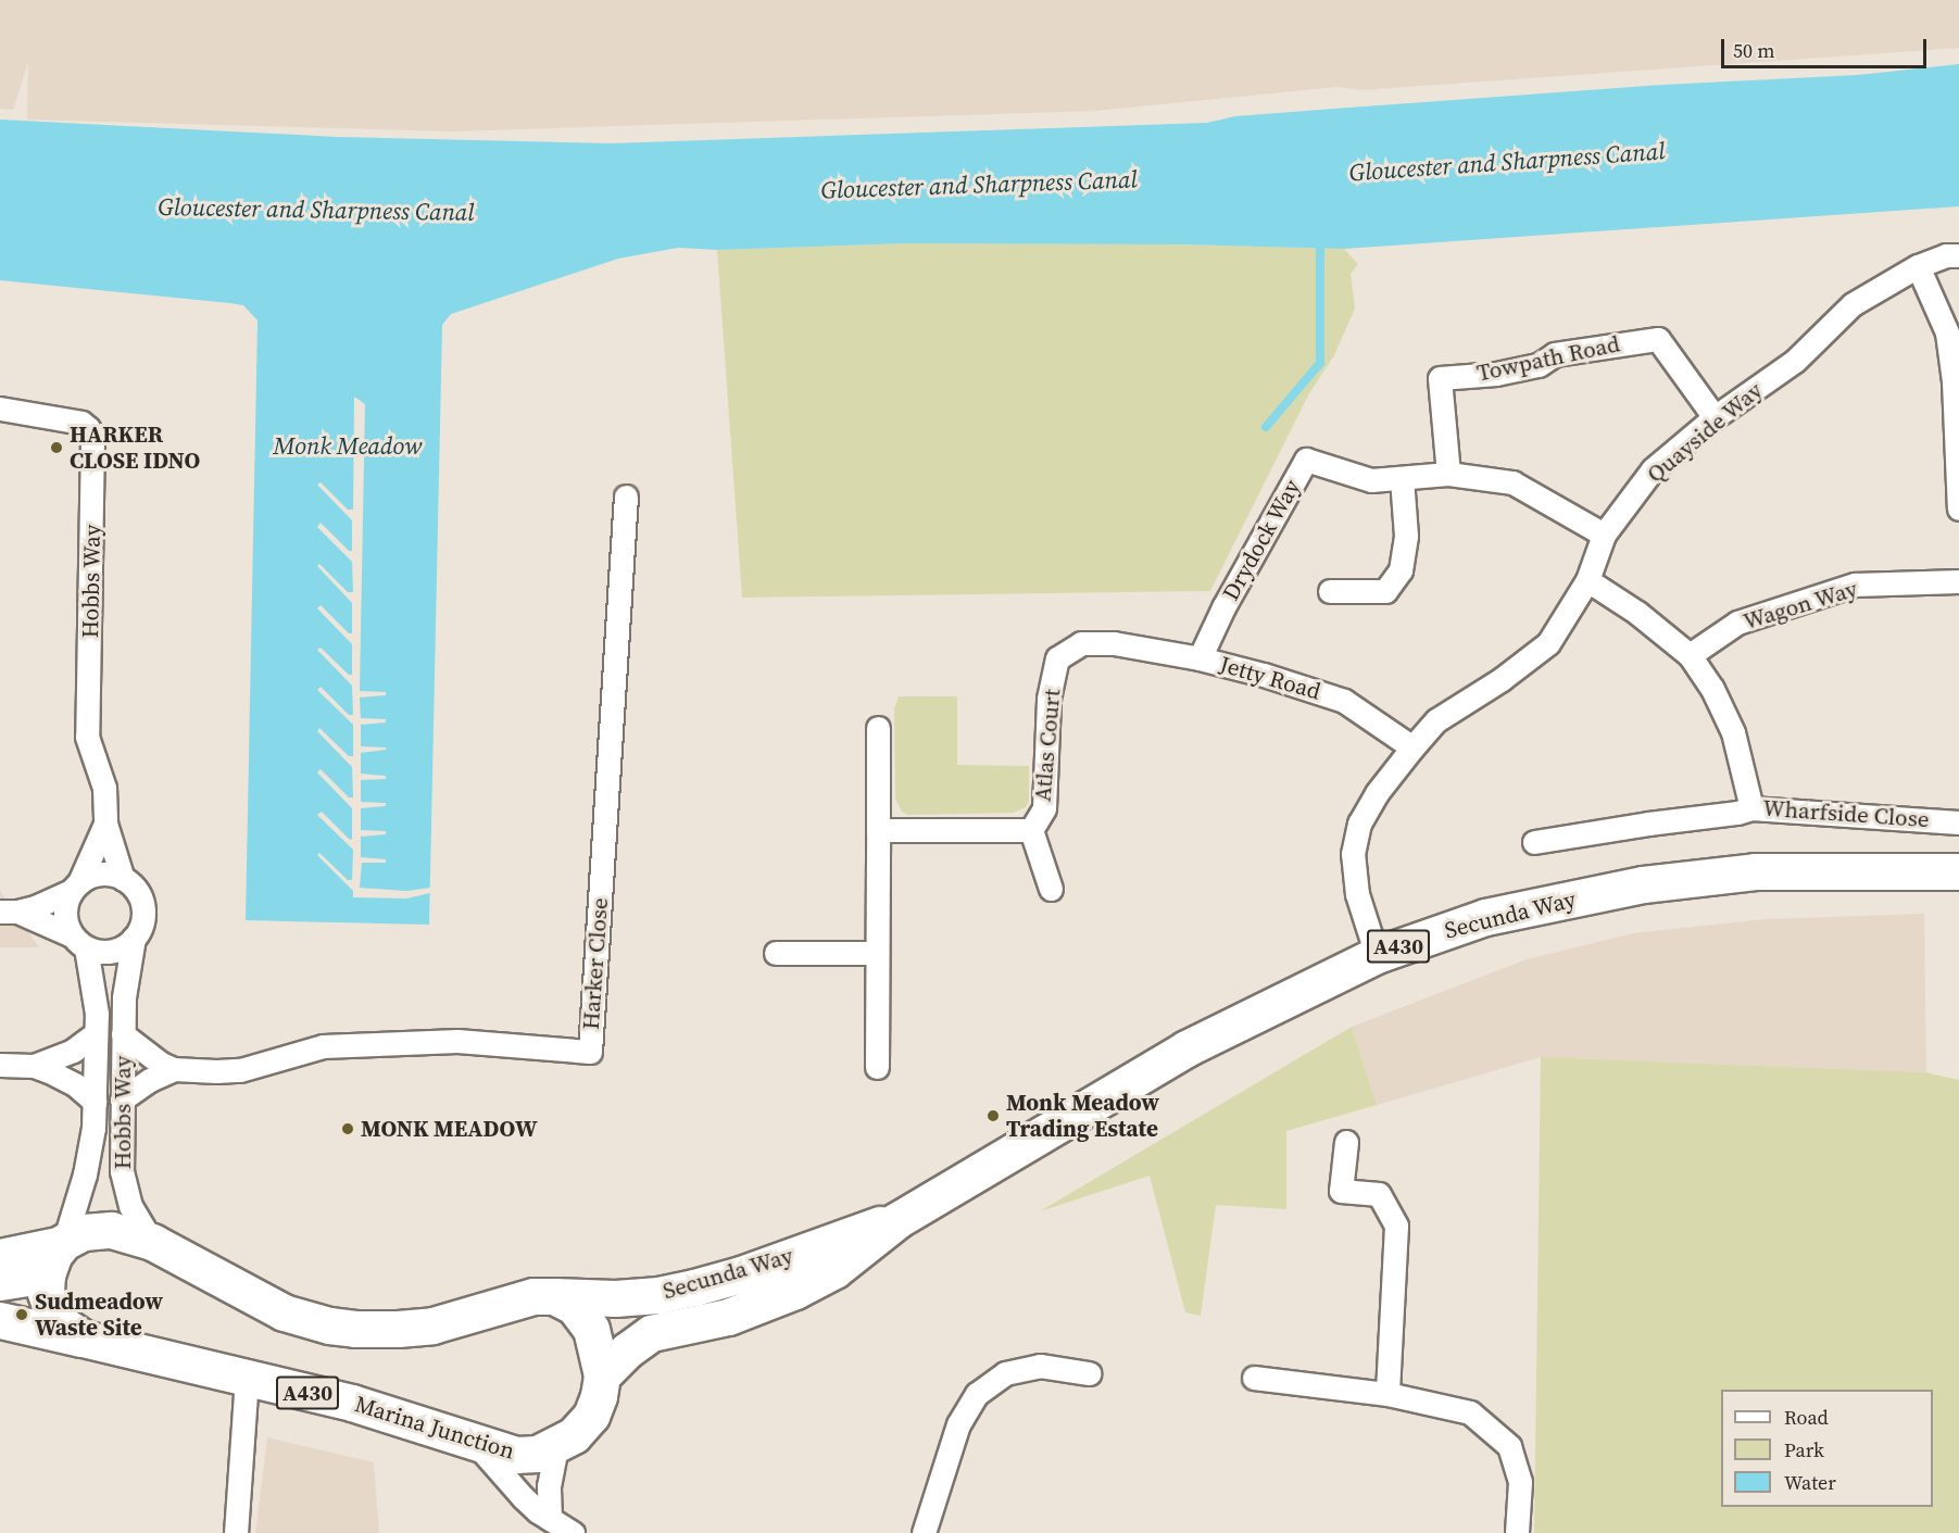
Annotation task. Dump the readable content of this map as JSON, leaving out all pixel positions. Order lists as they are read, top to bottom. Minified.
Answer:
{"streets":{"main road":["Secunda Way","A430","Marina Junction"],"street":["Towpath Road","Quayside Way","Drydock Way","Hobbs Way","Wagon Way","Jetty Road","Atlas Court","Wharfside Close","Harker Close"]},"crossings":[["Towpath Road","Quayside Way"],["Towpath Road","Drydock Way"],["Quayside Way","Drydock Way"],["Quayside Way","Jetty Road"],["Quayside Way","Wharfside Close"],["Quayside Way","Secunda Way"],["Drydock Way","Jetty Road"],["Hobbs Way","A430"],["Hobbs Way","Harker Close"],["Hobbs Way","Marina Junction"],["Wagon Way","Wharfside Close"],["Jetty Road","Atlas Court"],["Secunda Way","A430"],["Secunda Way","Marina Junction"],["A430","Marina Junction"]],"water":["Gloucester and Sharpness Canal","Monk Meadow"],"places":["HARKER CLOSE IDNO","Monk Meadow Trading Estate","MONK MEADOW","Sudmeadow Waste Site"],"legend":["Road","Park","Water"],"scale_bar":"50 m"}
